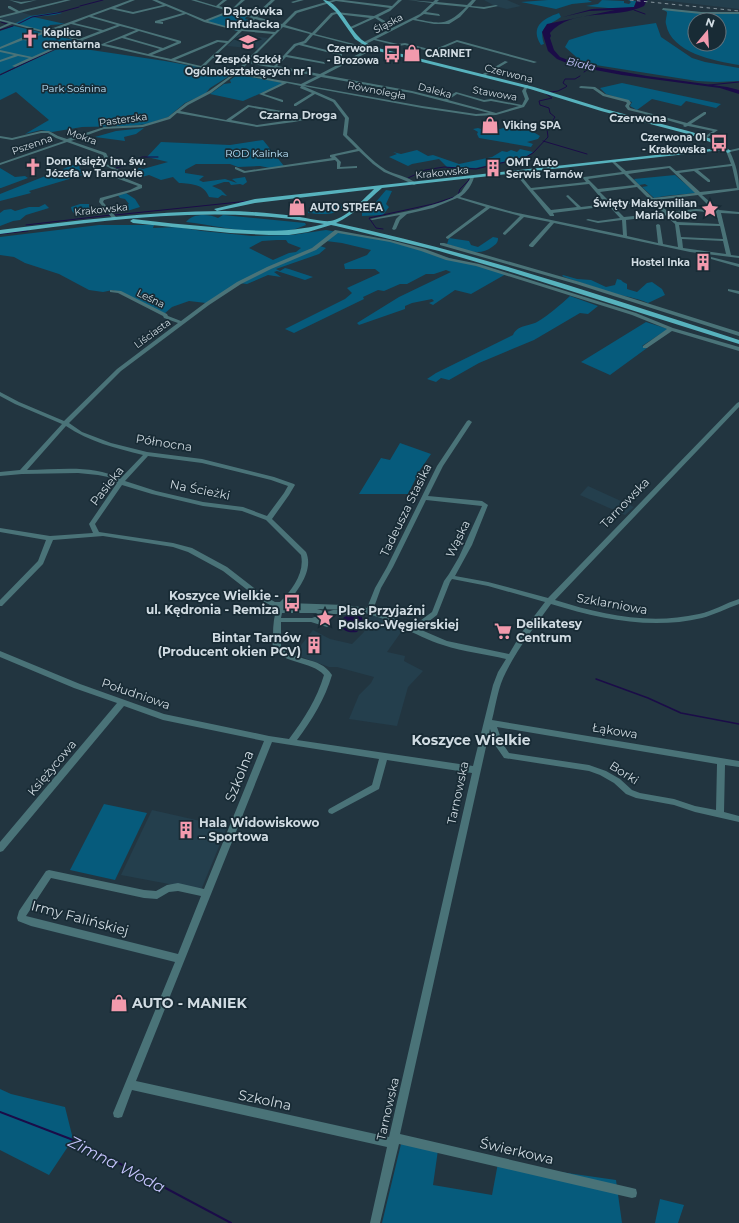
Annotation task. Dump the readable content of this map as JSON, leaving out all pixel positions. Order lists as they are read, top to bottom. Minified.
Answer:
{"streets":{"main road":["Czerwona","Krakowska"],"street":["Śląska","Równoległa","Daleka","Stawowa","Pasterska","Mokra","Pszenna","Leśna","Liściasta","Północna","Pasieka","Na Ścieżki","Tarnowska","Tadeusza Stasika","Wąska","Szklarniowa","Południowa","Łąkowa","Księżycowa","Borki","Szkolna","Irmy Falińskiej","Świerkowa"]},"crossings":[["Śląska","Czerwona"],["Czerwona","Pasterska"],["Czerwona","Krakowska"],["Równoległa","Daleka"],["Daleka","Stawowa"],["Daleka","Pasterska"],["Pasterska","Mokra"],["Pasterska","Pszenna"],["Mokra","Pszenna"],["Mokra","Krakowska"],["Leśna","Liściasta"],["Liściasta","Północna"],["Liściasta","Na Ścieżki"],["Północna","Pasieka"],["Północna","Na Ścieżki"],["Pasieka","Na Ścieżki"],["Tarnowska","Szklarniowa"],["Tarnowska","Łąkowa"],["Tarnowska","Borki"],["Tarnowska","Szkolna"],["Tarnowska","Świerkowa"],["Tadeusza Stasika","Wąska"],["Wąska","Szklarniowa"],["Południowa","Księżycowa"],["Południowa","Szkolna"],["Łąkowa","Borki"],["Szkolna","Irmy Falińskiej"],["Szkolna","Świerkowa"]],"districts":["Dąbrówka Infułacka","Czarna Droga","Czerwona","Koszyce Wielkie"],"water":["Biała","Zimna Woda"],"parks":["Park Sośnina","ROD Kalinka"],"places":{"church":["Kaplica cmentarna","Dom Księży im. św. Józefa w Tarnowie"],"school or university":["Zespół Szkół Ogólnokształcących nr 1"],"shop":["CARINET","Viking SPA","AUTO STREFA","AUTO - MANIEK"],"bus stop":["Czerwona - Brozowa","Czerwona 01 - Krakowska","Koszyce Wielkie - ul. Kędronia - Remiza"],"building":["OMT Auto Serwis Tarnów","Hostel Inka","Bintar Tarnów (Producent okien PCV)","Hala Widowiskowo – Sportowa"],"place":["Święty Maksymilian Maria Kolbe","Plac Przyjaźni Polsko-Węgierskiej"],"supermarket":["Delikatesy Centrum"]},"north":"top"}
